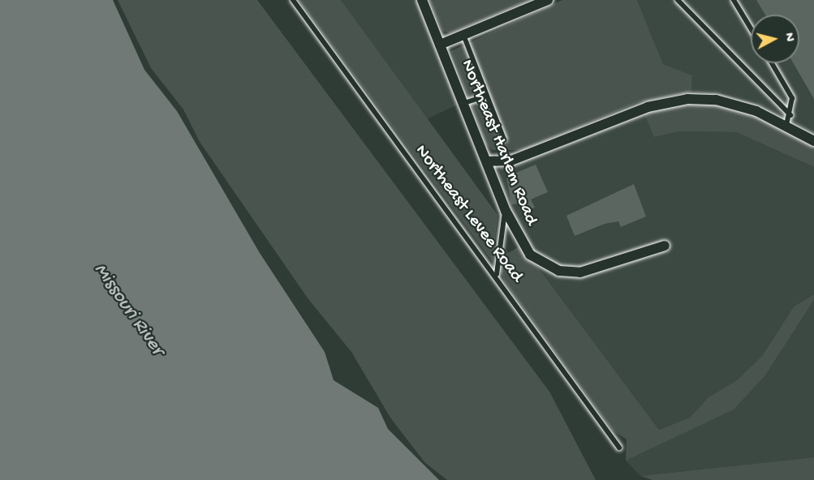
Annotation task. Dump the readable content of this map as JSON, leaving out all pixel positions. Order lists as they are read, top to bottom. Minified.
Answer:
{"streets":{"street":["Northeast Harlem Road"],"lane":["Northeast Levee Road"]},"water":["Missouri River"],"north":"right"}
